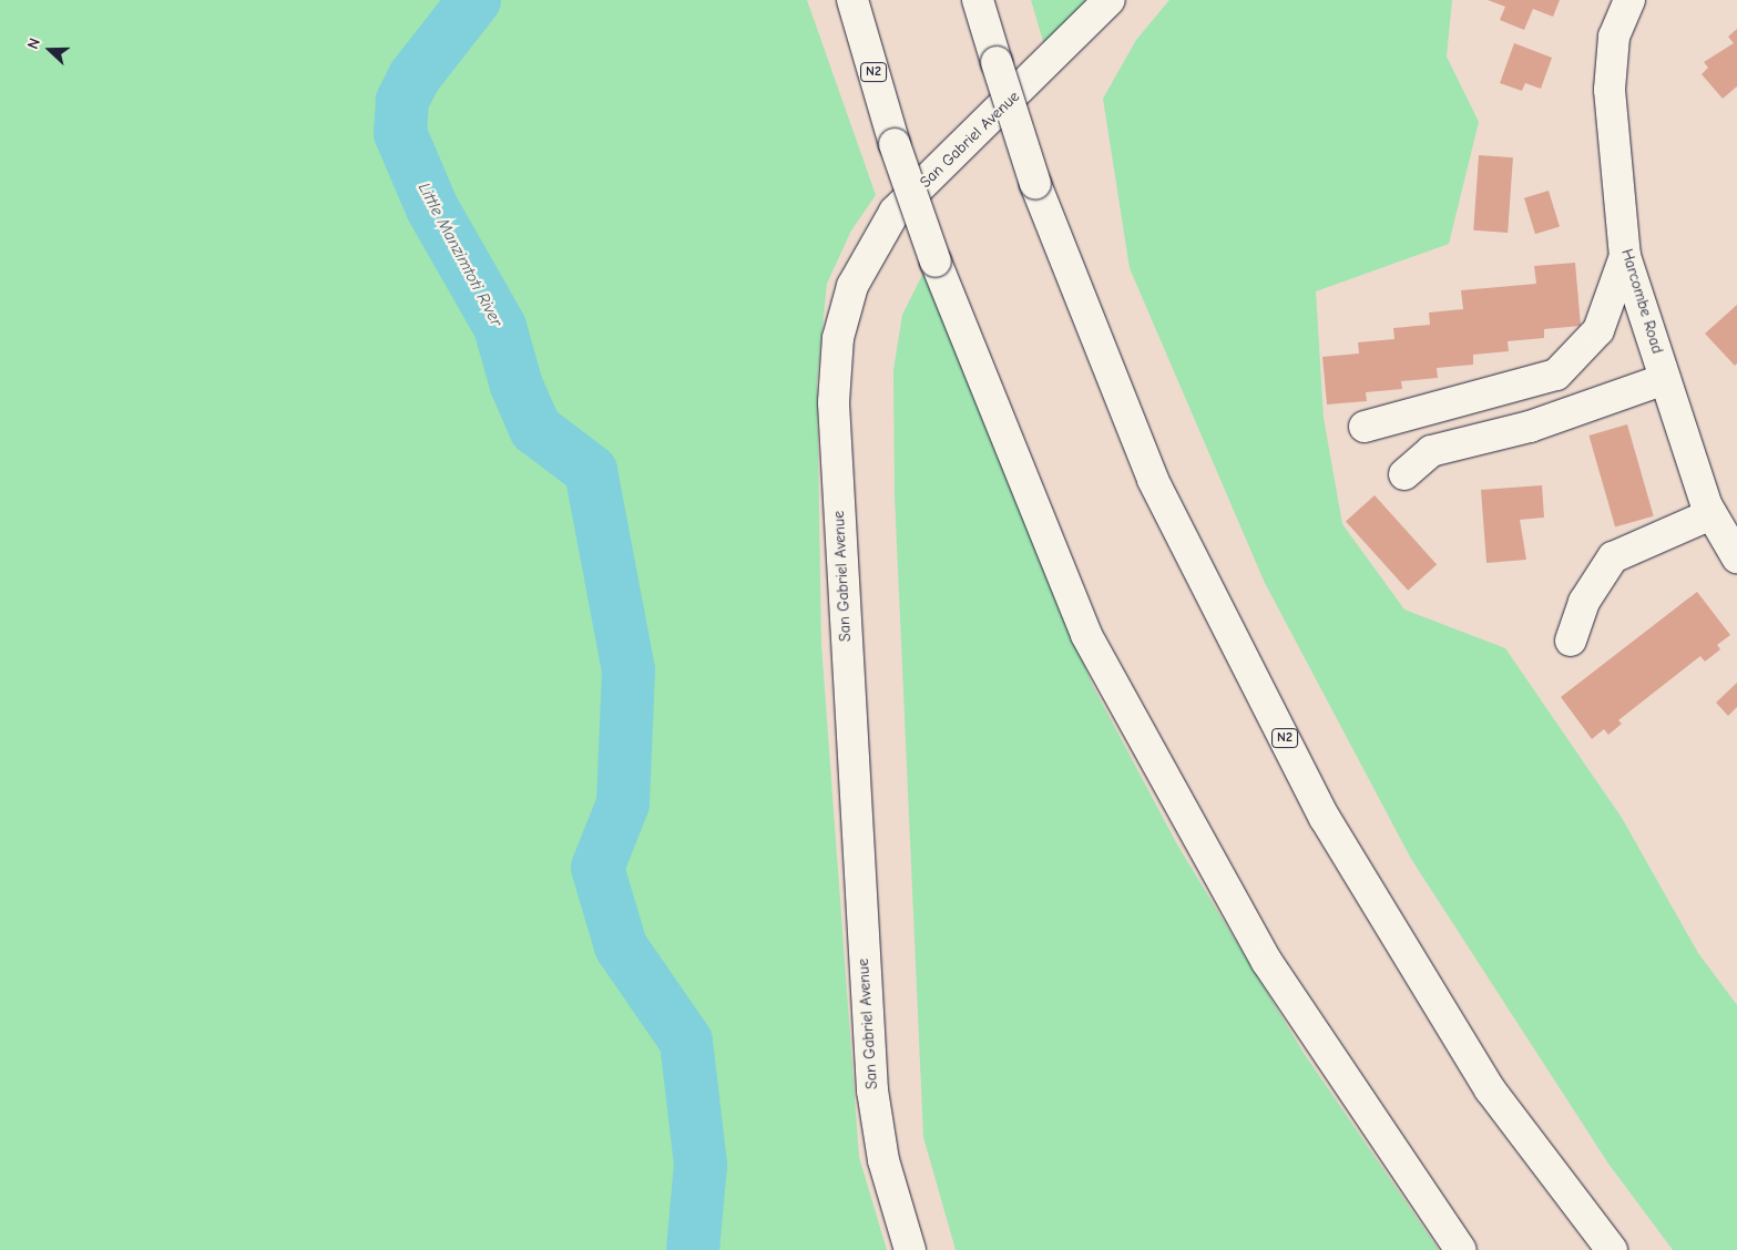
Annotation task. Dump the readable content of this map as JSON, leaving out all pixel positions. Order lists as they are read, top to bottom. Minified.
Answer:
{"streets":{"main road":["N2","San Gabriel Avenue","Harcombe Road"]},"water":["Little Manzimtoti River"],"north":"left"}
